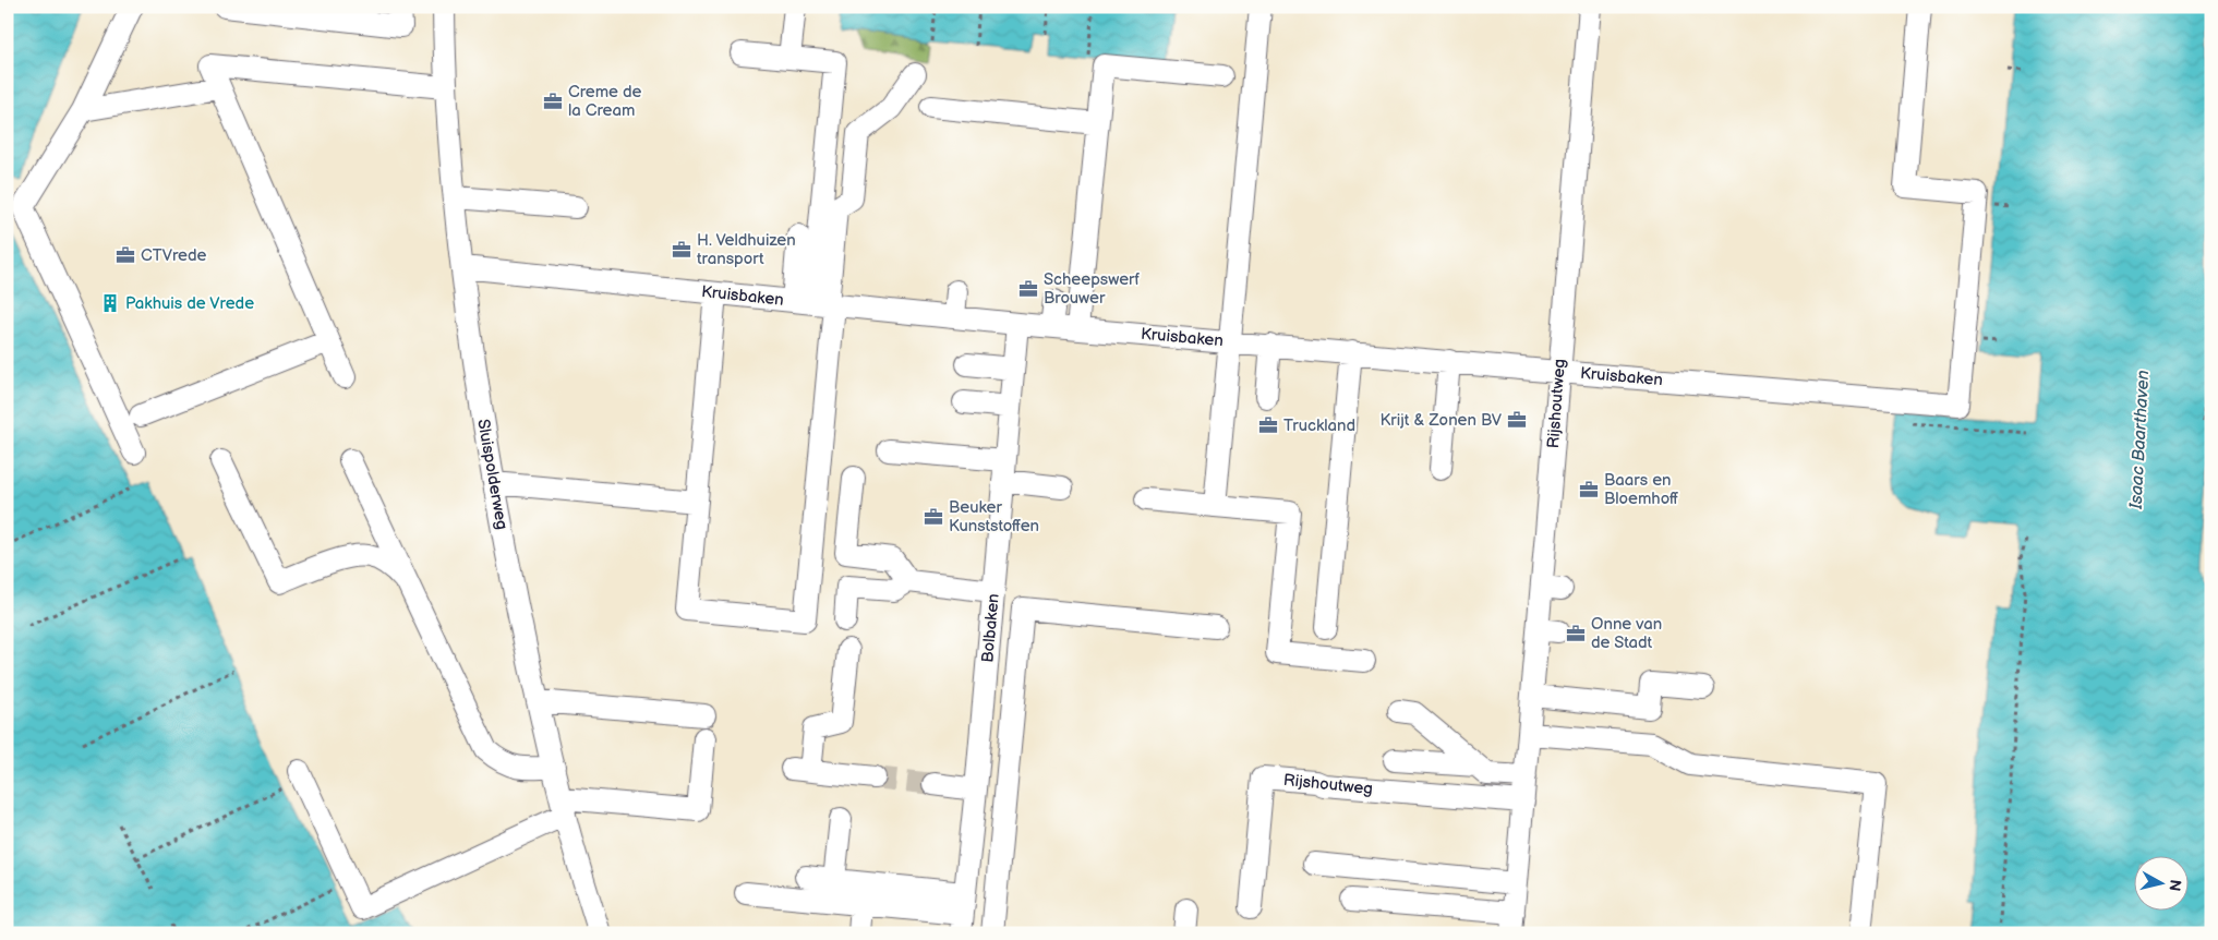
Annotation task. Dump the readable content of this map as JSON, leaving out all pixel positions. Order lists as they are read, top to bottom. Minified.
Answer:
{"streets":{"street":["Kruisbaken","Rijshoutweg","Sluispolderweg","Bolbaken"]},"crossings":[["Kruisbaken","Rijshoutweg"],["Kruisbaken","Sluispolderweg"],["Kruisbaken","Bolbaken"]],"water":["Isaac Baarthaven"],"places":{"office":["Creme de la Cream","H. Veldhuizen transport","CTVrede","Scheepswerf Brouwer","Krijt & Zonen BV","Truckland","Baars en Bloemhoff","Beuker Kunststoffen","Onne van de Stadt"],"building":["Pakhuis de Vrede"]},"north":"right"}
